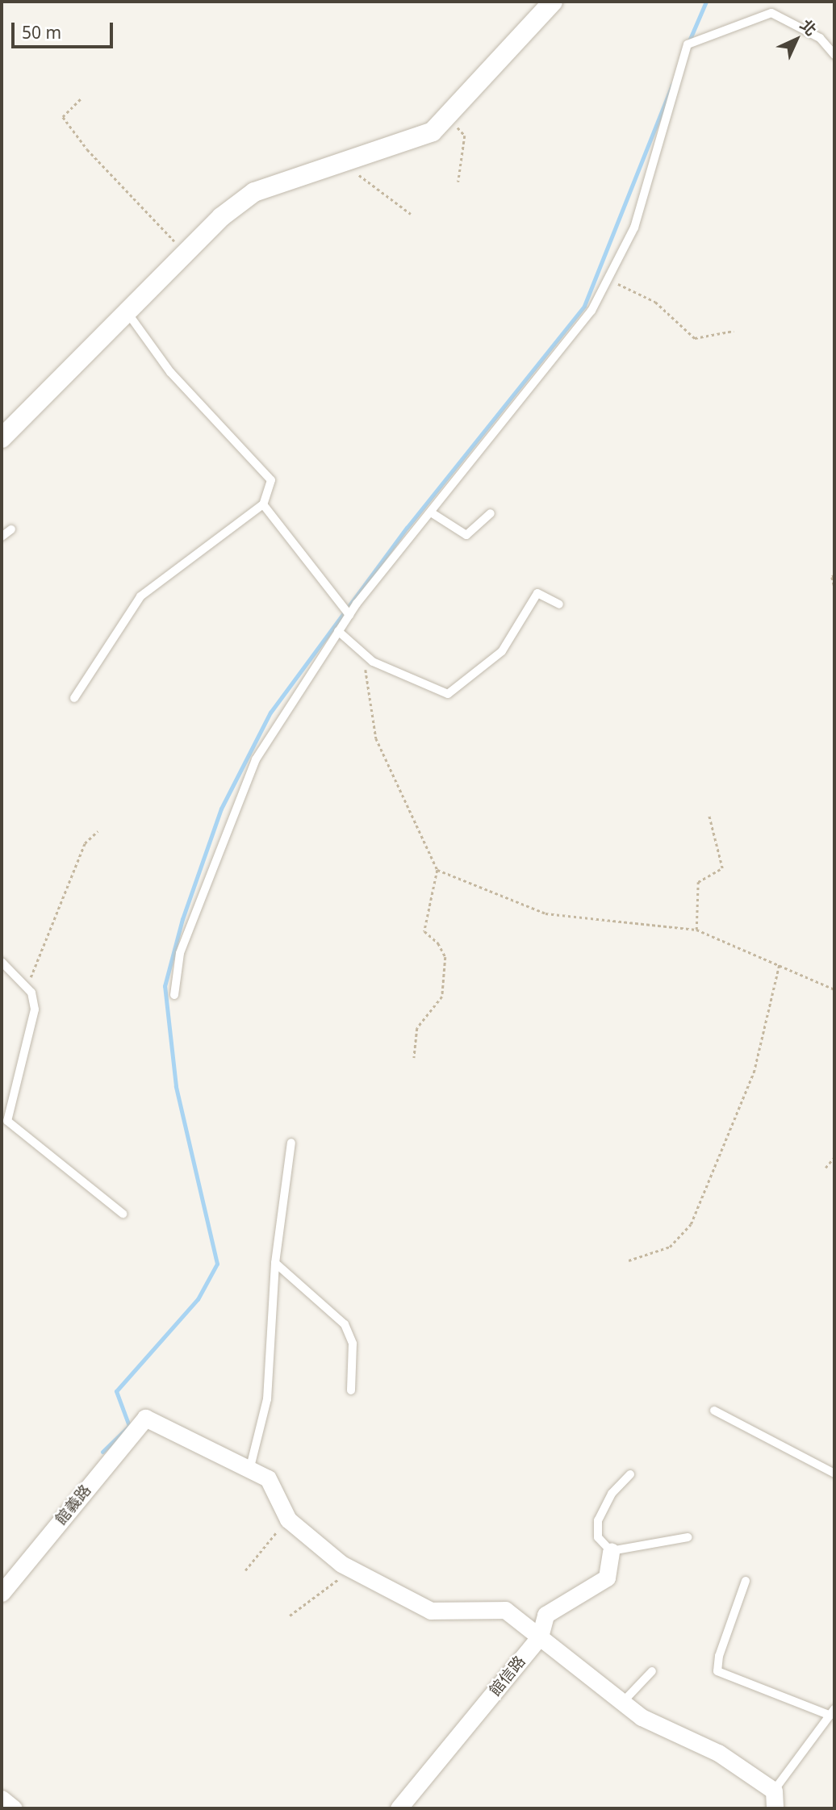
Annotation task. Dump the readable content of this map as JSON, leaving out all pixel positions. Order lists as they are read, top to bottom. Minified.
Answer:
{"streets":{"street":["館義路","館信路"]},"scale_bar":"50 m","north":"top right"}
